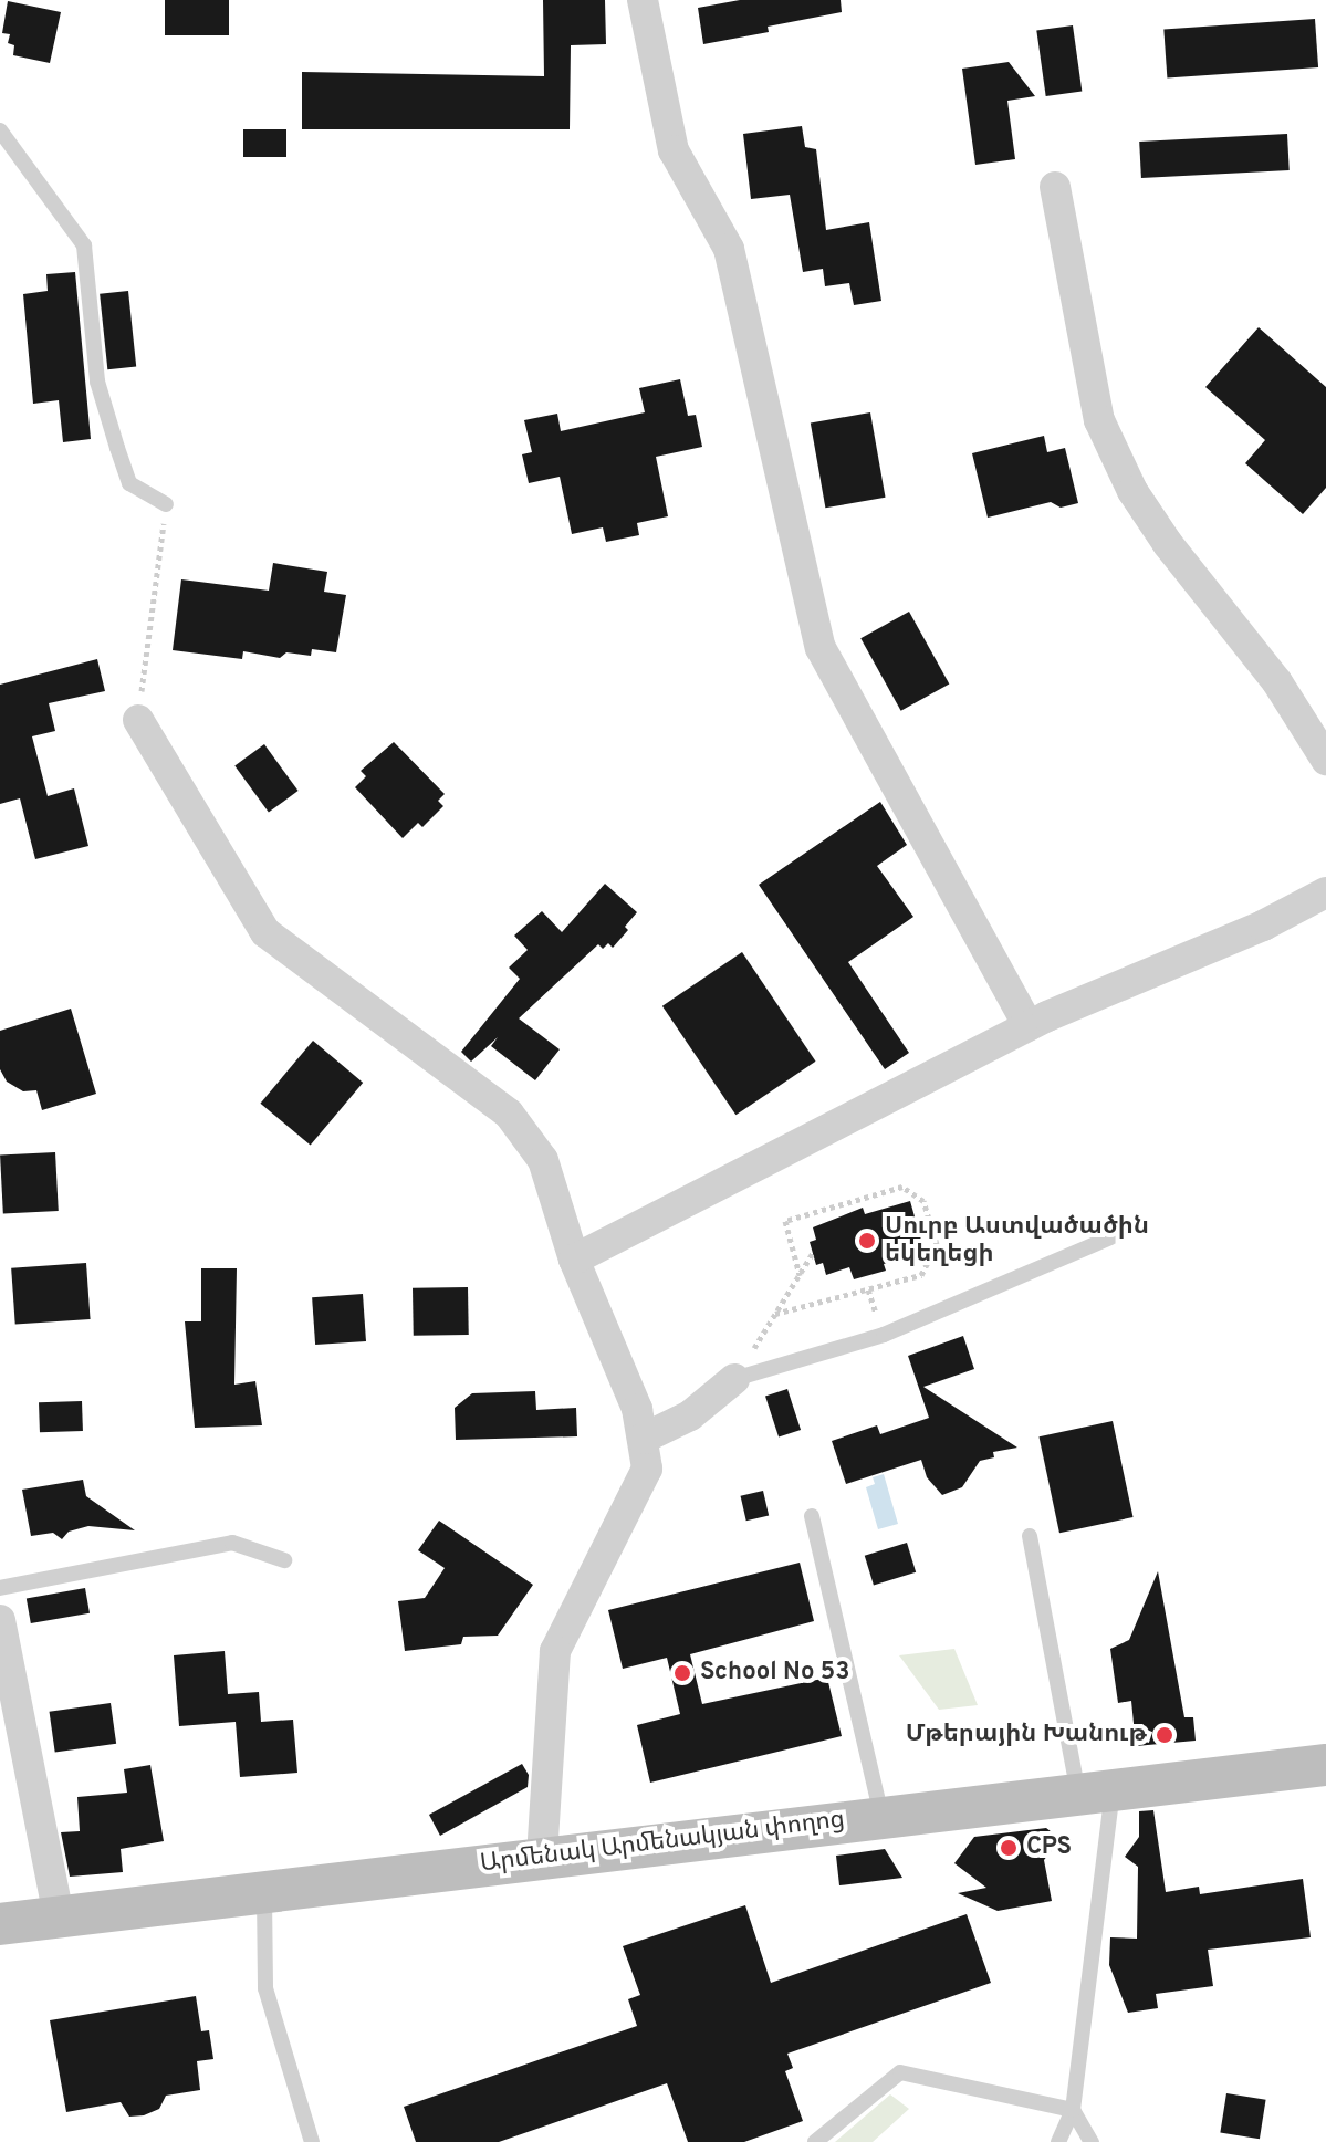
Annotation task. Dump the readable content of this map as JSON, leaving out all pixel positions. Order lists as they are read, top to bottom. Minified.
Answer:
{"streets":{"main road":["Արմենակ Արմենակյան փողոց"]},"places":["Սուրբ Աստվածածին եկեղեցի","School No 53","Մթերային Խանութ","CPS"]}
